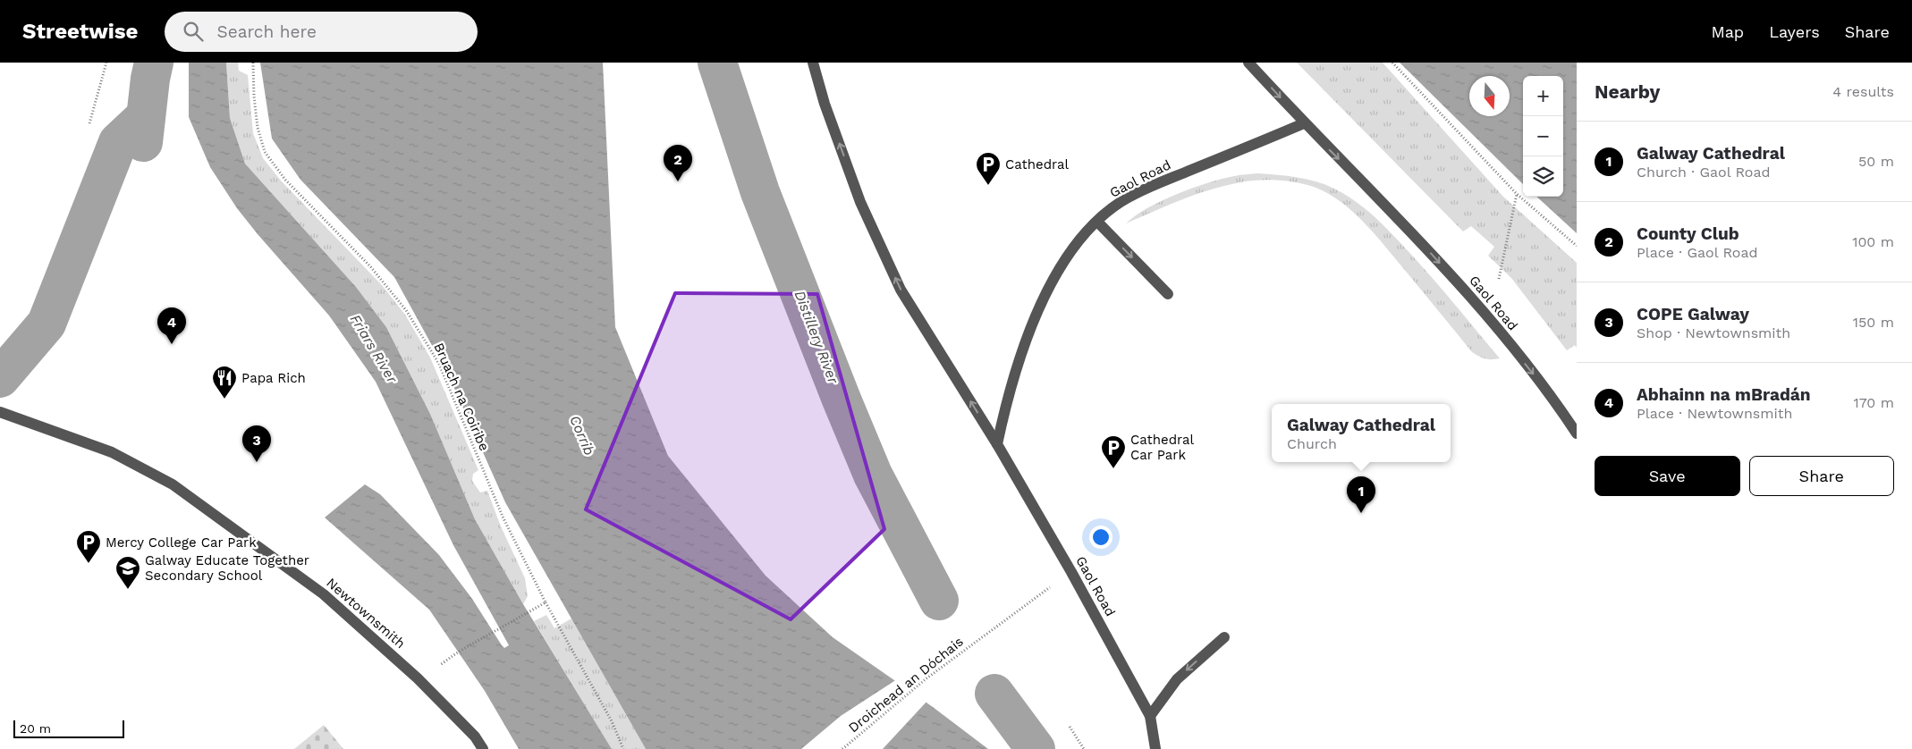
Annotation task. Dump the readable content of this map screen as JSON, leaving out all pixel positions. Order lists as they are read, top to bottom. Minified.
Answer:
{"streets":{"street":["Gaol Road","Newtownsmith"],"path":["Bruach na Coiribe","Droichead an Dóchais"]},"water":["Distillery River","Friars River","Corrib"],"places":{"parking":["Cathedral","Cathedral Car Park","Mercy College Car Park"],"restaurant":["Papa Rich"],"school or university":["Galway Educate Together Secondary School"]},"scale_bar":"20 m","north":"bottom","page":{"header":"Streetwise","search":"Search here","nav":["Map","Layers","Share"],"heading":["Nearby","4 results"],"map_buttons":["+","−"],"list":[{"mark":"1","name":"Galway Cathedral","note":"Church · Gaol Road","value":"50 m"},{"mark":"2","name":"County Club","note":"Place · Gaol Road","value":"100 m"},{"mark":"3","name":"COPE Galway","note":"Shop · Newtownsmith","value":"150 m"},{"mark":"4","name":"Abhainn na mBradán","note":"Place · Newtownsmith","value":"170 m"}],"pins":["2","4","3","1"],"popup":["Galway Cathedral","Church"],"buttons":["Save","Share"],"scale":"20 m"}}
